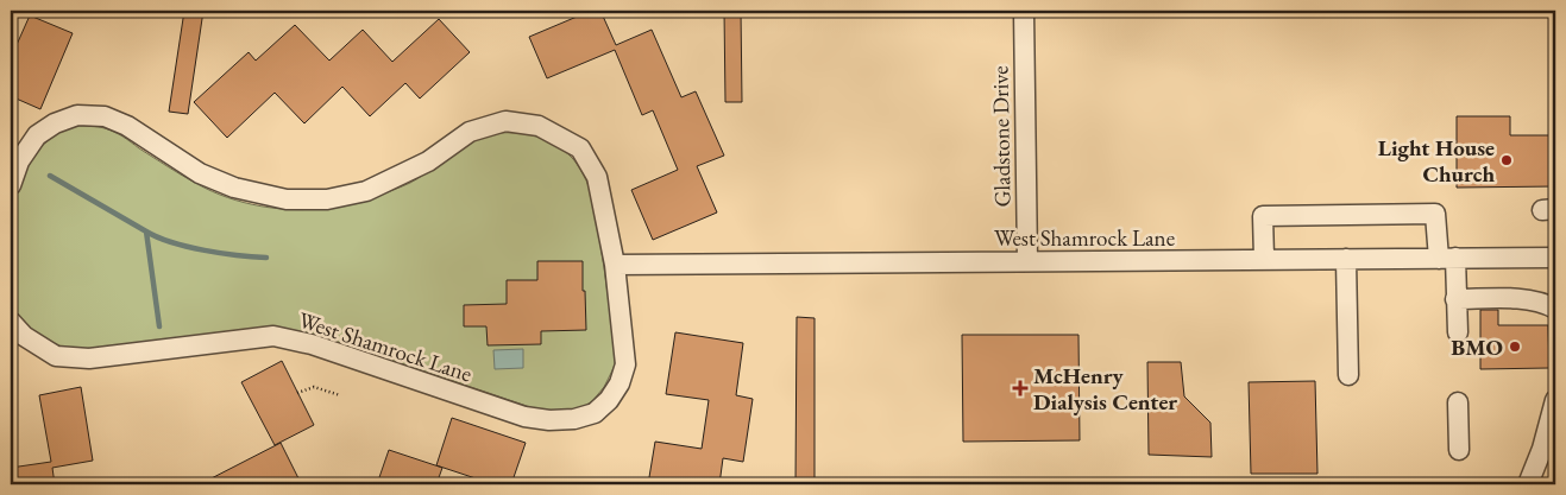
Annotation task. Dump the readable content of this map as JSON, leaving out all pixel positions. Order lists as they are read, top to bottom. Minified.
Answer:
{"streets":{"street":["Gladstone Drive","West Shamrock Lane"]},"crossings":[["Gladstone Drive","West Shamrock Lane"]],"places":{"other":["Light House Church","BMO"],"health":["McHenry Dialysis Center"]}}
